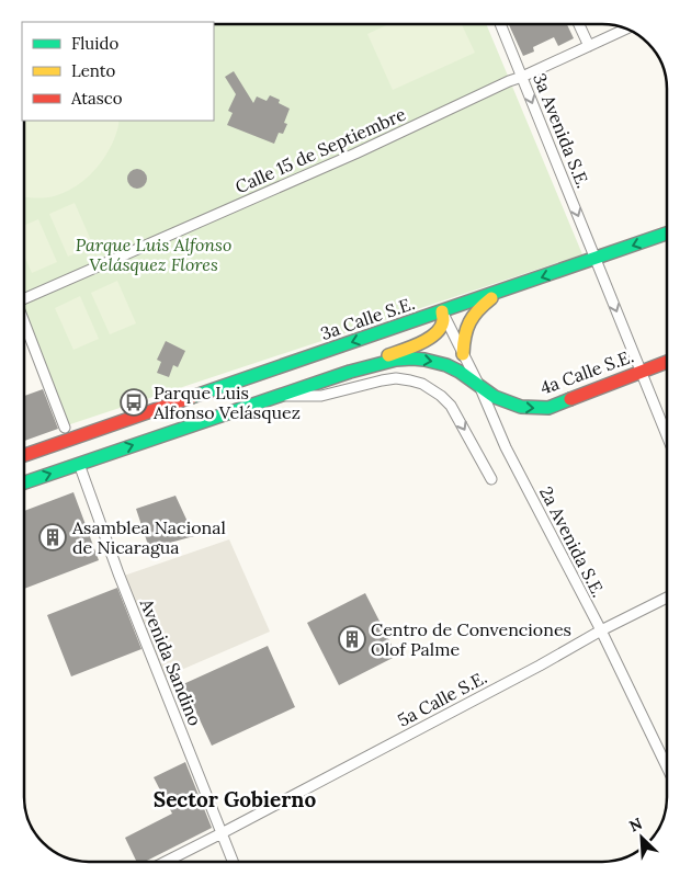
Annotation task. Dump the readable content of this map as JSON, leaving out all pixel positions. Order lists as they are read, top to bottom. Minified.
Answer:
{"streets":{"street":["3a Avenida S.E.","Calle 15 de Septiembre","3a Calle S.E.","4a Calle S.E.","2a Avenida S.E.","Avenida Sandino","5a Calle S.E."]},"crossings":[["3a Avenida S.E.","Calle 15 de Septiembre"],["3a Avenida S.E.","3a Calle S.E."],["3a Avenida S.E.","4a Calle S.E."],["3a Avenida S.E.","2a Avenida S.E."],["3a Calle S.E.","4a Calle S.E."],["3a Calle S.E.","2a Avenida S.E."],["4a Calle S.E.","2a Avenida S.E."],["2a Avenida S.E.","5a Calle S.E."],["Avenida Sandino","5a Calle S.E."]],"one_way":["3a Avenida S.E.","4a Calle S.E."],"districts":["Sector Gobierno"],"parks":["Parque Luis Alfonso Velásquez Flores"],"places":{"bus stop":["Parque Luis Alfonso Velásquez"],"building":["Asamblea Nacional de Nicaragua","Centro de Convenciones Olof Palme"]},"legend":["Fluido","Lento","Atasco"],"north":"top left"}
